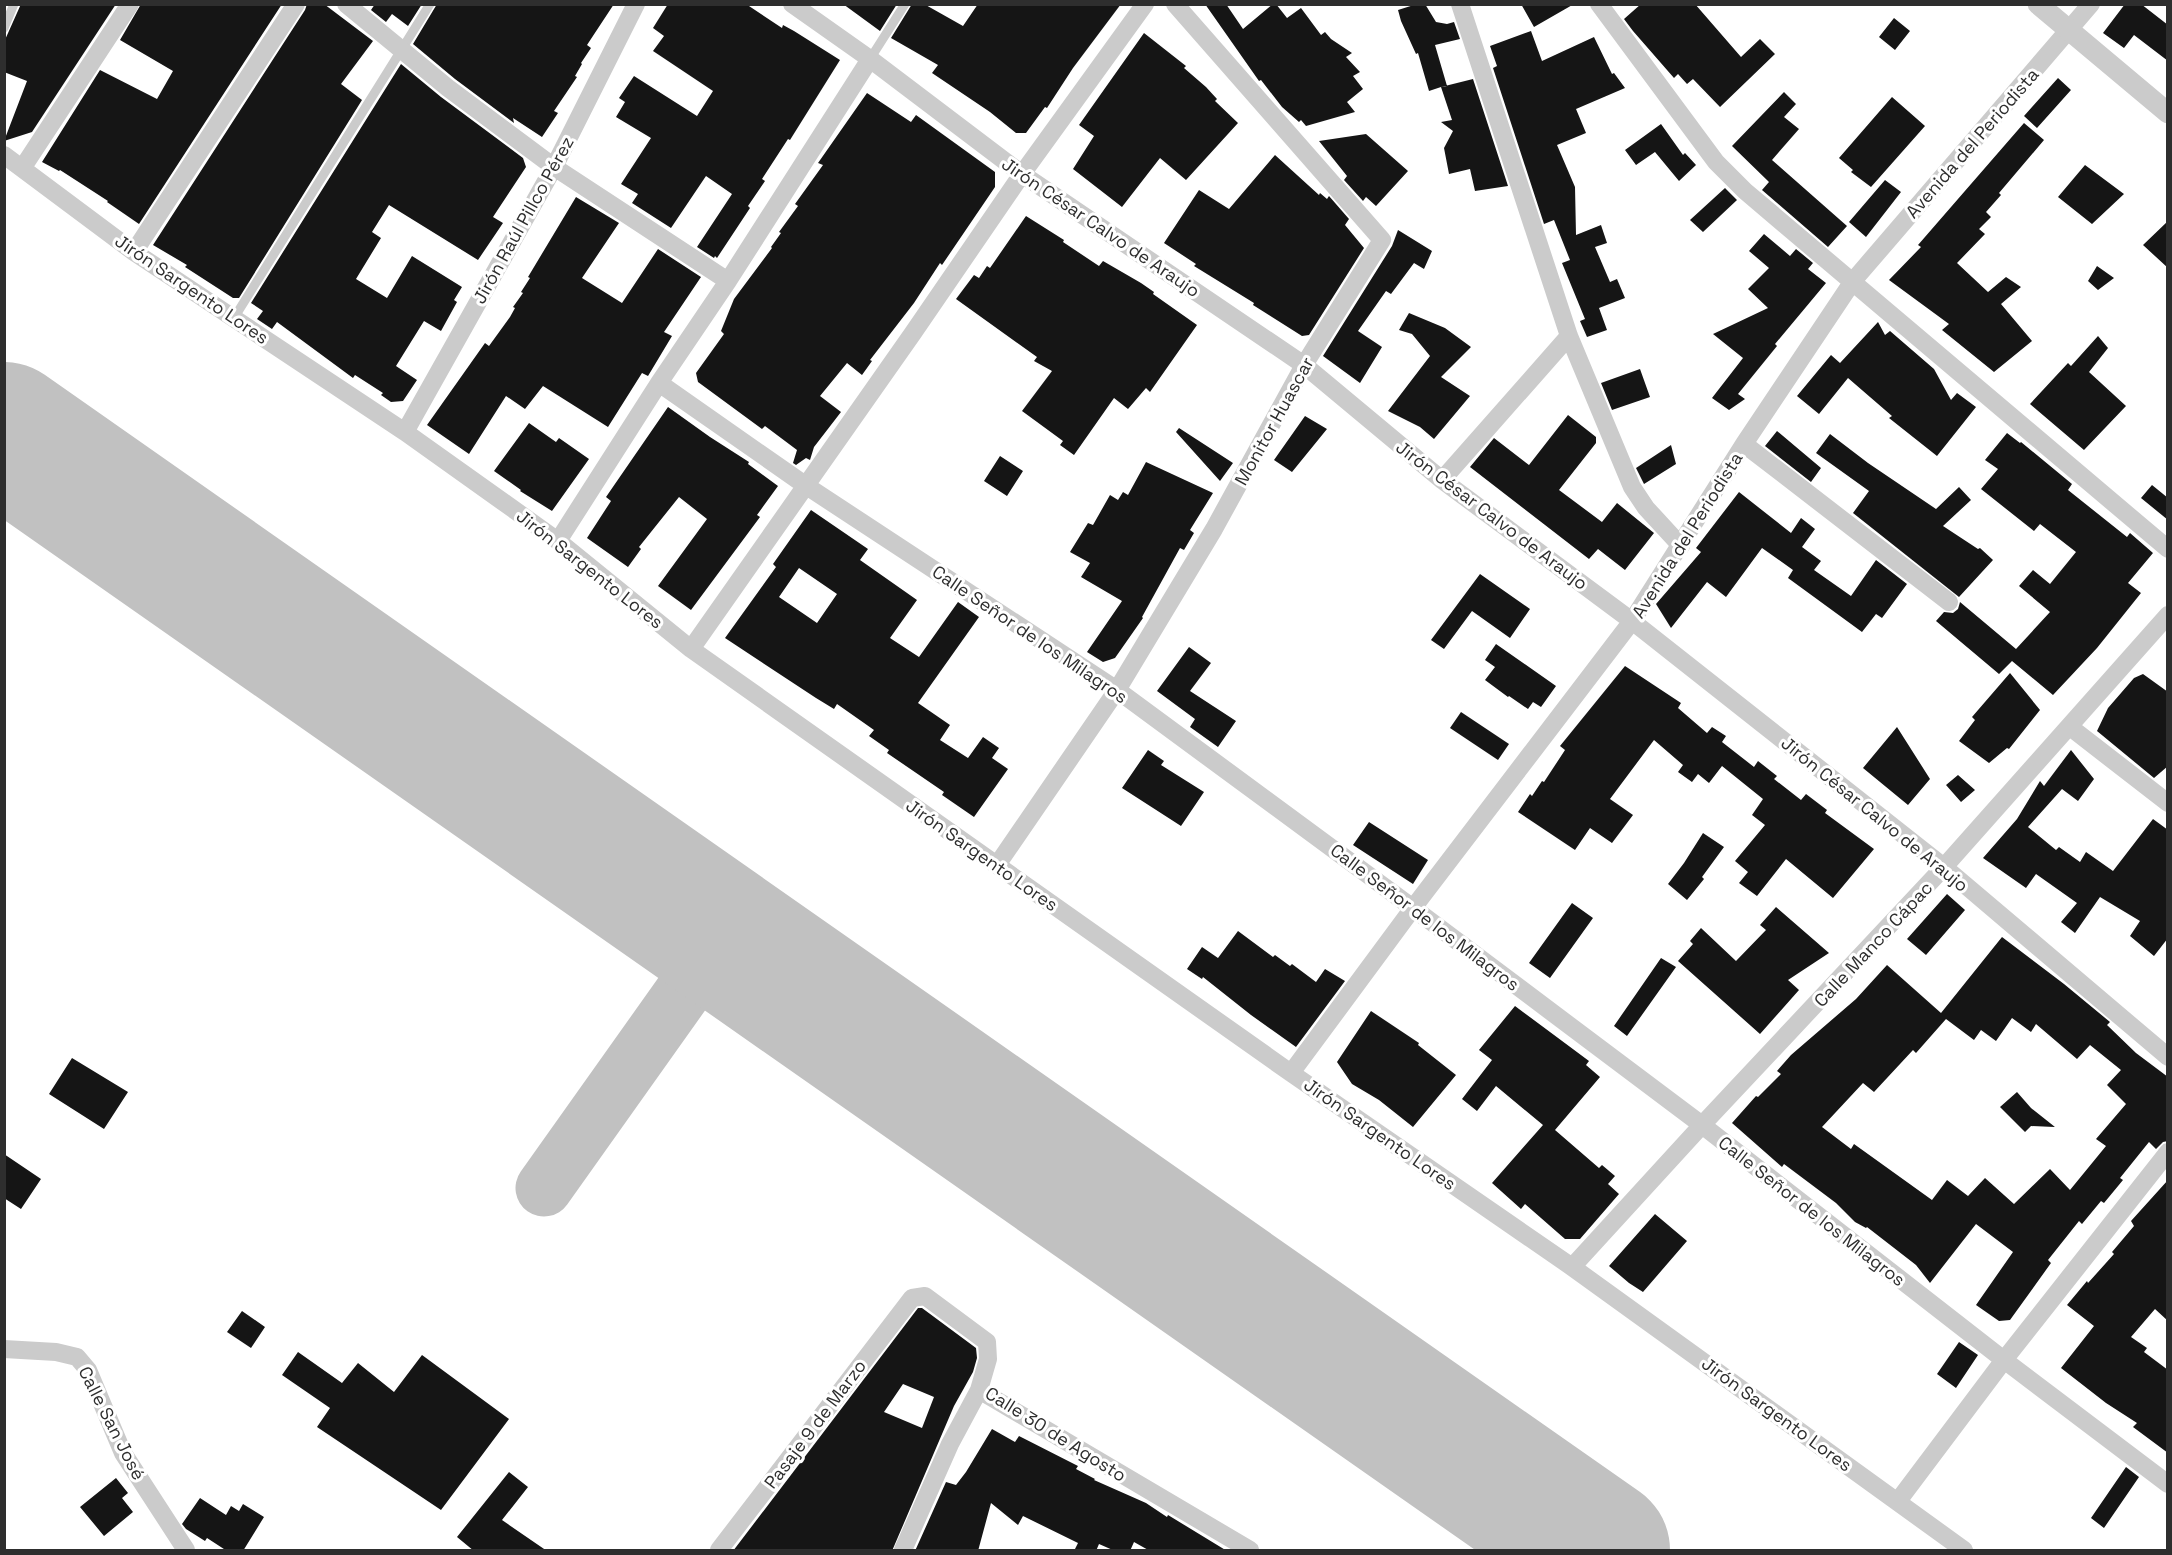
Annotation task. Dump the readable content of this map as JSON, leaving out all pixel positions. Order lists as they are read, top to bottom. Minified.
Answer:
{"streets":{"street":["Avenida del Periodista","Jirón Raúl Pillco Pérez","Jirón César Calvo de Araujo","Jirón Sargento Lores","Monitor Huascar","Calle Señor de los Milagros","Calle Manco Cápac","Calle San José","Pasaje 9 de Marzo","Calle 30 de Agosto"]},"crossings":[["Avenida del Periodista","Jirón César Calvo de Araujo"],["Avenida del Periodista","Jirón Sargento Lores"],["Avenida del Periodista","Calle Señor de los Milagros"],["Jirón Raúl Pillco Pérez","Jirón Sargento Lores"],["Jirón César Calvo de Araujo","Monitor Huascar"],["Jirón César Calvo de Araujo","Calle Manco Cápac"],["Jirón Sargento Lores","Monitor Huascar"],["Jirón Sargento Lores","Calle Manco Cápac"],["Monitor Huascar","Calle Señor de los Milagros"],["Calle Señor de los Milagros","Calle Manco Cápac"],["Pasaje 9 de Marzo","Calle 30 de Agosto"]]}
